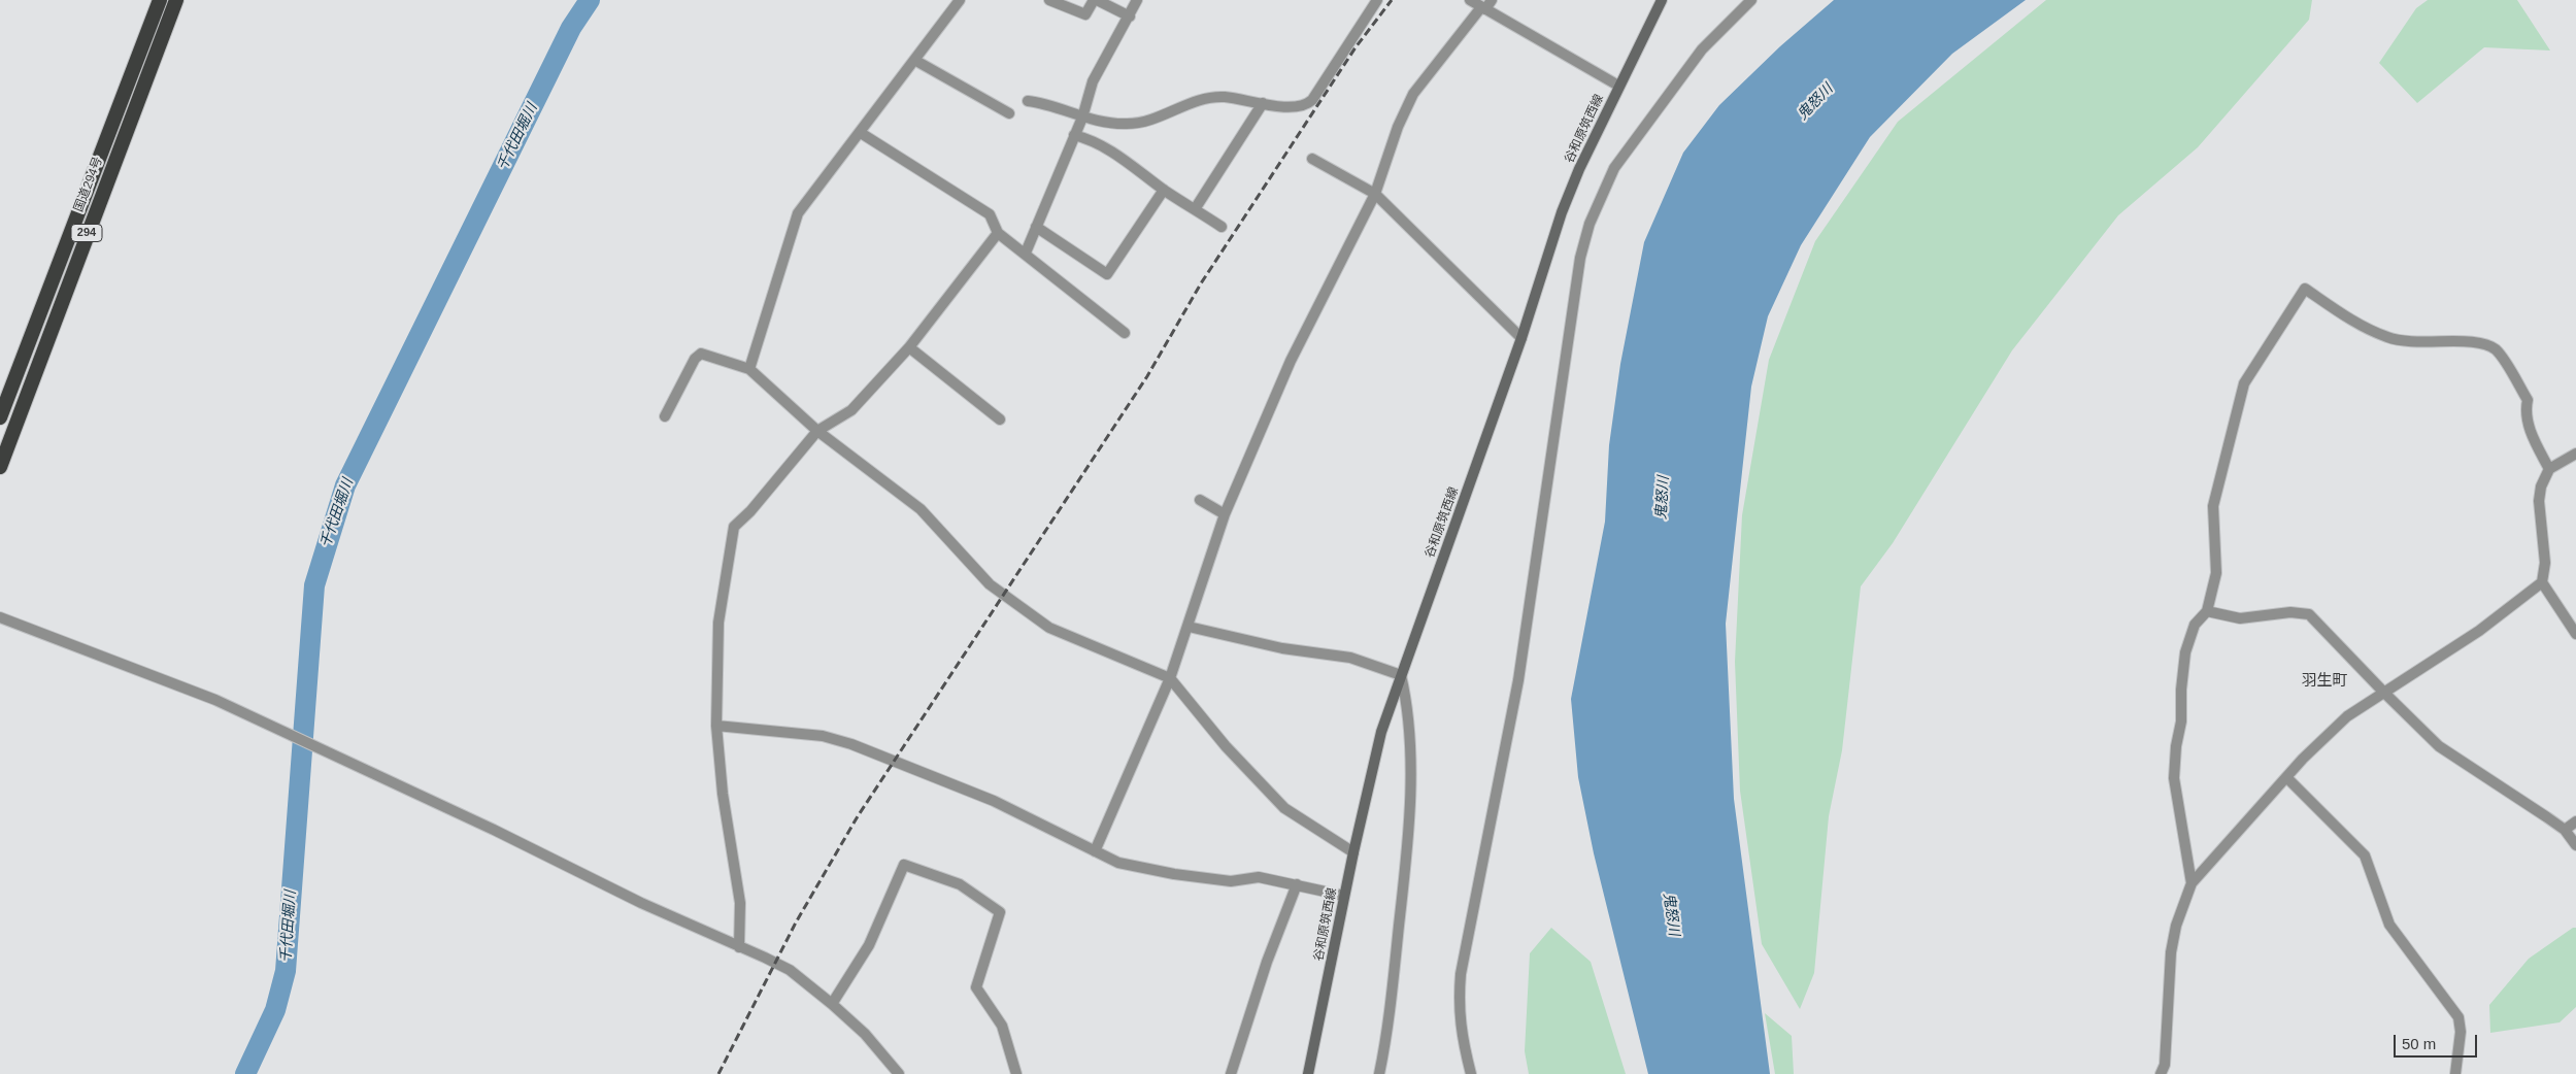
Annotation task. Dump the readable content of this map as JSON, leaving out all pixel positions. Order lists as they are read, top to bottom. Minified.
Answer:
{"streets":{"highway":["国道294号","294"],"main road":["谷和原筑西線"]},"districts":["羽生町"],"water":["鬼怒川","千代田堀川"],"scale_bar":"50 m"}
